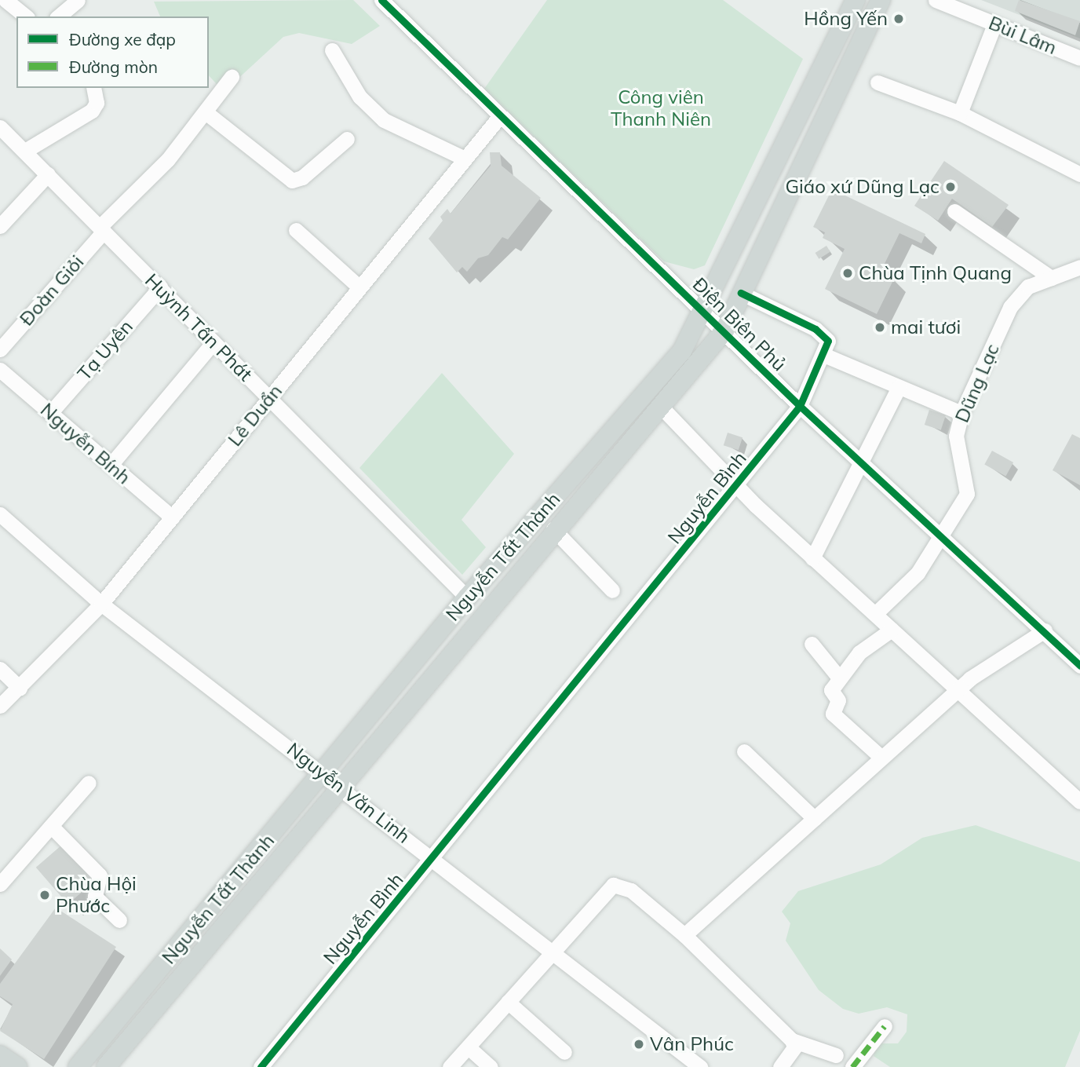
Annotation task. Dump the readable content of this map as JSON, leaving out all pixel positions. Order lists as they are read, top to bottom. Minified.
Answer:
{"streets":{"main road":["Nguyễn Tất Thành"],"street":["Bùi Lâm","Đoàn Giỏi","Điện Biên Phủ","Huỳnh Tấn Phát","Tạ Uyên","Dũng Lạc","Lê Duẩn","Nguyễn Bính","Nguyễn Bình","Nguyễn Văn Linh"]},"crossings":[["Đoàn Giỏi","Huỳnh Tấn Phát"],["Điện Biên Phủ","Dũng Lạc"],["Điện Biên Phủ","Lê Duẩn"],["Điện Biên Phủ","Nguyễn Bình"],["Điện Biên Phủ","Nguyễn Tất Thành"],["Huỳnh Tấn Phát","Tạ Uyên"],["Huỳnh Tấn Phát","Lê Duẩn"],["Huỳnh Tấn Phát","Nguyễn Tất Thành"],["Tạ Uyên","Nguyễn Bính"],["Lê Duẩn","Nguyễn Bính"],["Lê Duẩn","Nguyễn Văn Linh"],["Nguyễn Bình","Nguyễn Văn Linh"],["Nguyễn Tất Thành","Nguyễn Văn Linh"]],"parks":["Công viên Thanh Niên"],"places":["Hồng Yến","Giáo xứ Dũng Lạc","Chùa Tịnh Quang","mai tươi","Chùa Hội Phước","Vân Phúc"],"legend":["Đường xe đạp","Đường mòn"]}
